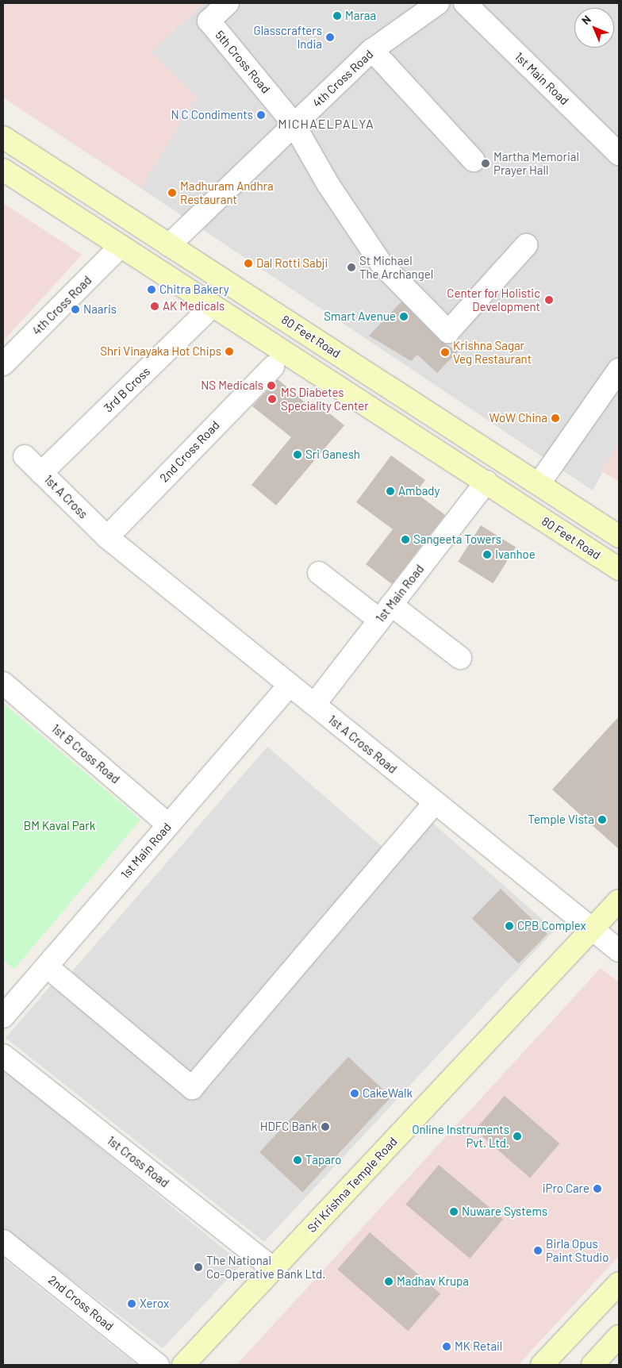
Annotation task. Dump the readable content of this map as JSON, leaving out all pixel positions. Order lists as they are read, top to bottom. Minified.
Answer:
{"streets":{"main road":["80 Feet Road","Sri Krishna Temple Road"],"street":["5th Cross Road","4th Cross Road","1st Main Road","3rd B Cross","2nd Cross Road","1st A Cross","1st A Cross Road","1st B Cross Road","1st Cross Road"]},"crossings":[["5th Cross Road","4th Cross Road"],["4th Cross Road","80 Feet Road"],["1st Main Road","80 Feet Road"],["1st Main Road","1st A Cross Road"],["1st Main Road","1st B Cross Road"],["80 Feet Road","3rd B Cross"],["3rd B Cross","1st A Cross"],["2nd Cross Road","1st A Cross"],["2nd Cross Road","1st A Cross Road"],["1st A Cross","1st A Cross Road"],["1st A Cross Road","Sri Krishna Temple Road"],["1st Cross Road","Sri Krishna Temple Road"]],"districts":["MICHAELPALYA"],"parks":["BM Kaval Park"],"places":["Maraa","Glasscrafters India","N C Condiments","Martha Memorial Prayer Hall","Madhuram Andhra Restaurant","Dal Rotti Sabji","St Michael The Archangel","Chitra Bakery","Center for Holistic Development","AK Medicals","Naaris","Smart Avenue","Shri Vinayaka Hot Chips","Krishna Sagar Veg Restaurant","NS Medicals","MS Diabetes Speciality Center","WoW China","Sri Ganesh","Ambady","Sangeeta Towers","Ivanhoe","Temple Vista","CPB Complex","CakeWalk","HDFC Bank","Online Instruments Pvt. Ltd.","Taparo","iPro Care","Nuware Systems","Birla Opus Paint Studio","The National Co-Operative Bank Ltd.","Madhav Krupa","Xerox","MK Retail"],"north":"top left"}
